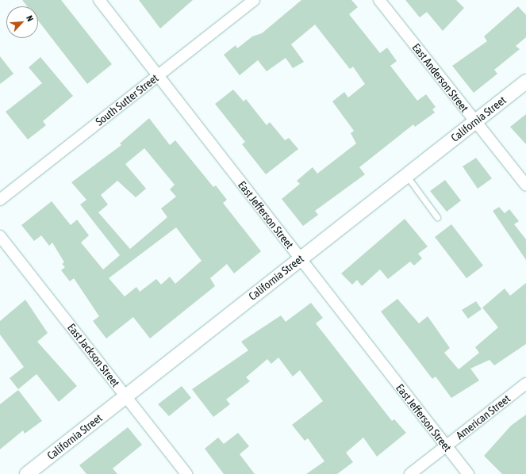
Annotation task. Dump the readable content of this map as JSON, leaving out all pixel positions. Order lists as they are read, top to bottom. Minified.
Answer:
{"streets":{"street":["East Anderson Street","South Sutter Street","California Street","East Jefferson Street","East Jackson Street","American Street"]},"crossings":[["East Anderson Street","California Street"],["South Sutter Street","East Jefferson Street"],["California Street","East Jefferson Street"],["California Street","East Jackson Street"],["East Jefferson Street","American Street"]],"north":"top right"}
